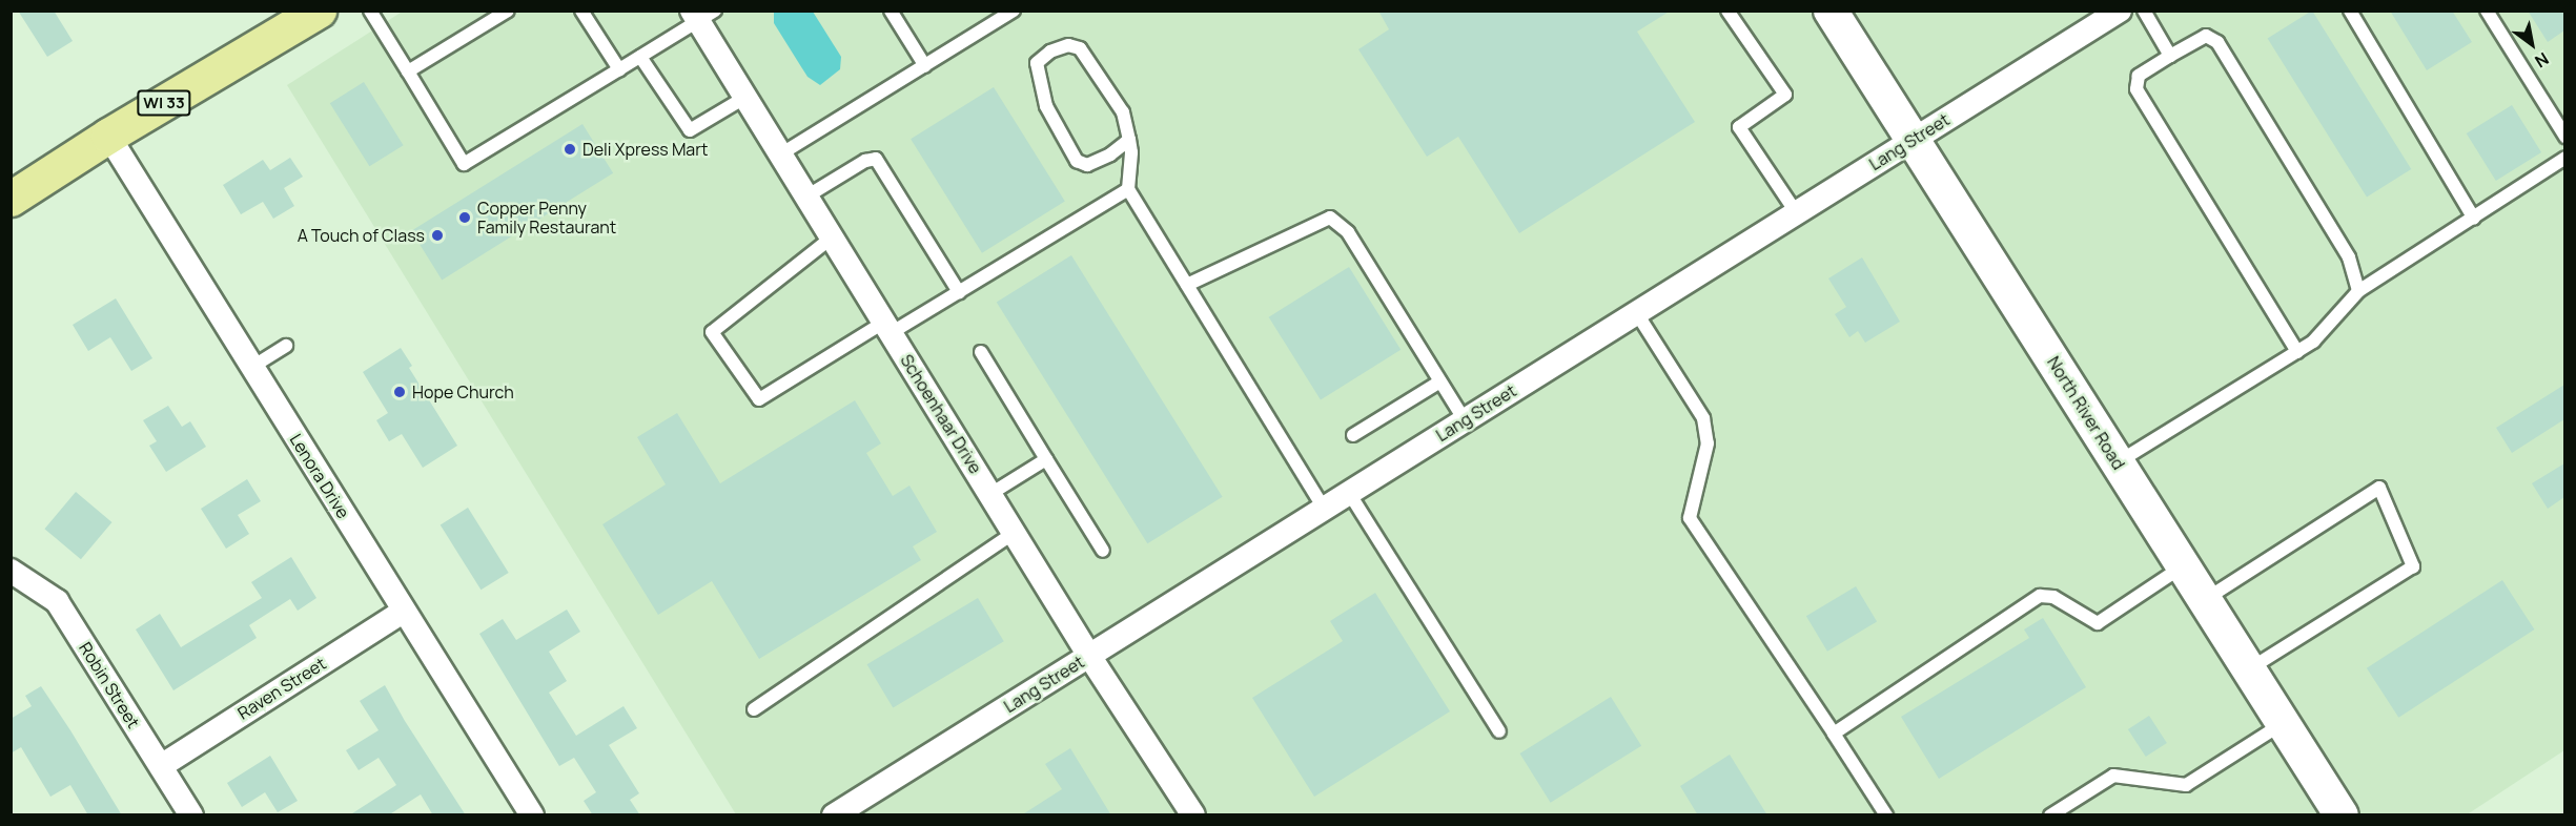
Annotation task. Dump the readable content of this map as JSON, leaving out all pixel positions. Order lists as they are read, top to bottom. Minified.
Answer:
{"streets":{"main road":["WI 33"],"street":["Lang Street","North River Road","Schoenhaar Drive","Lenora Drive","Robin Street","Raven Street"]},"crossings":[["WI 33","Lenora Drive"],["Lang Street","North River Road"],["Lang Street","Schoenhaar Drive"],["Lenora Drive","Raven Street"],["Robin Street","Raven Street"]],"places":["Deli Xpress Mart","Copper Penny Family Restaurant","A Touch of Class","Hope Church"],"north":"bottom right"}
